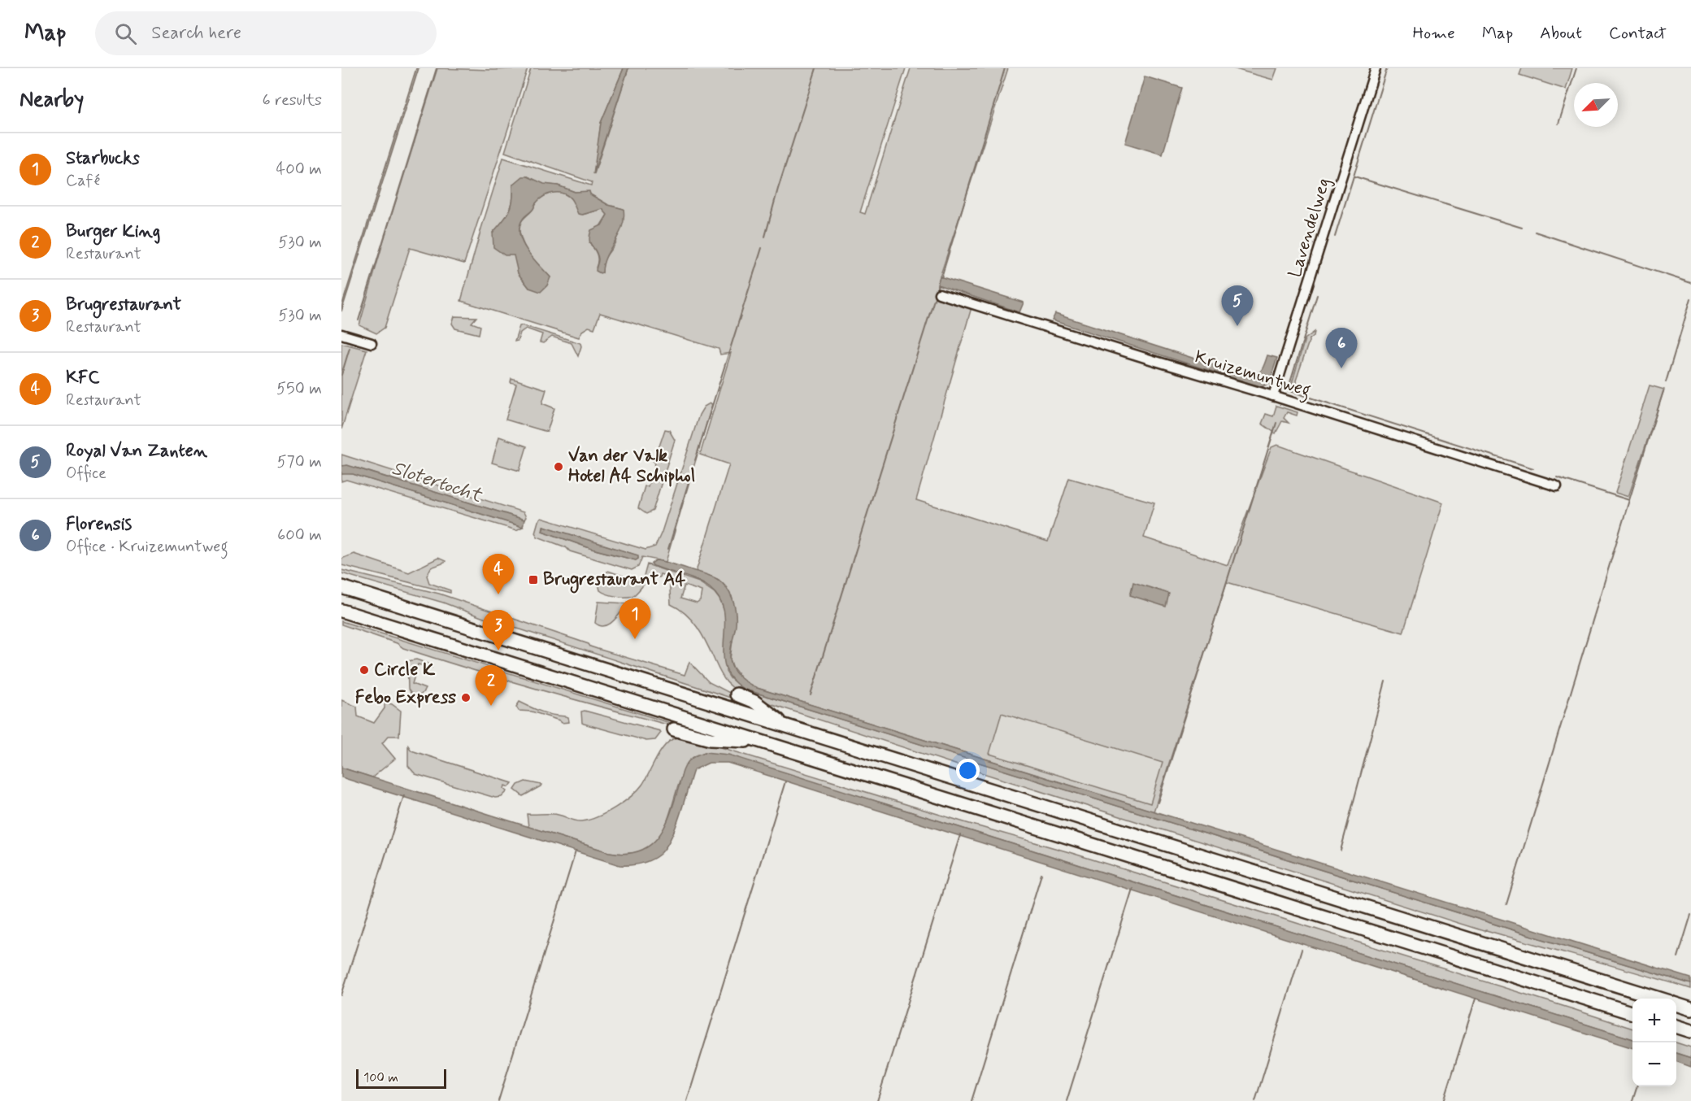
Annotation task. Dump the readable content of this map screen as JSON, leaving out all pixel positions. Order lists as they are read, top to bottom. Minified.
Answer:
{"streets":{"street":["Lavendelweg","Kruizemuntweg"]},"crossings":[["Lavendelweg","Kruizemuntweg"]],"water":["Slotertocht"],"places":{"other":["Van der Valk Hotel A4 Schiphol","Circle K","Febo Express"],"transit":["Brugrestaurant A4"]},"scale_bar":"100 m","north":"bottom left","page":{"header":"Map","search":"Search here","nav":["Home","Map","About","Contact"],"heading":["Nearby","6 results"],"list":[{"mark":"1","name":"Starbucks","note":"Café","value":"400 m"},{"mark":"2","name":"Burger King","note":"Restaurant","value":"530 m"},{"mark":"3","name":"Brugrestaurant","note":"Restaurant","value":"530 m"},{"mark":"4","name":"KFC","note":"Restaurant","value":"550 m"},{"mark":"5","name":"Royal Van Zanten","note":"Office","value":"570 m"},{"mark":"6","name":"Florensis","note":"Office · Kruizemuntweg","value":"600 m"}],"pins":["5","6","4","1","3","2"],"map_buttons":["+","−"],"scale":"100 m"}}
